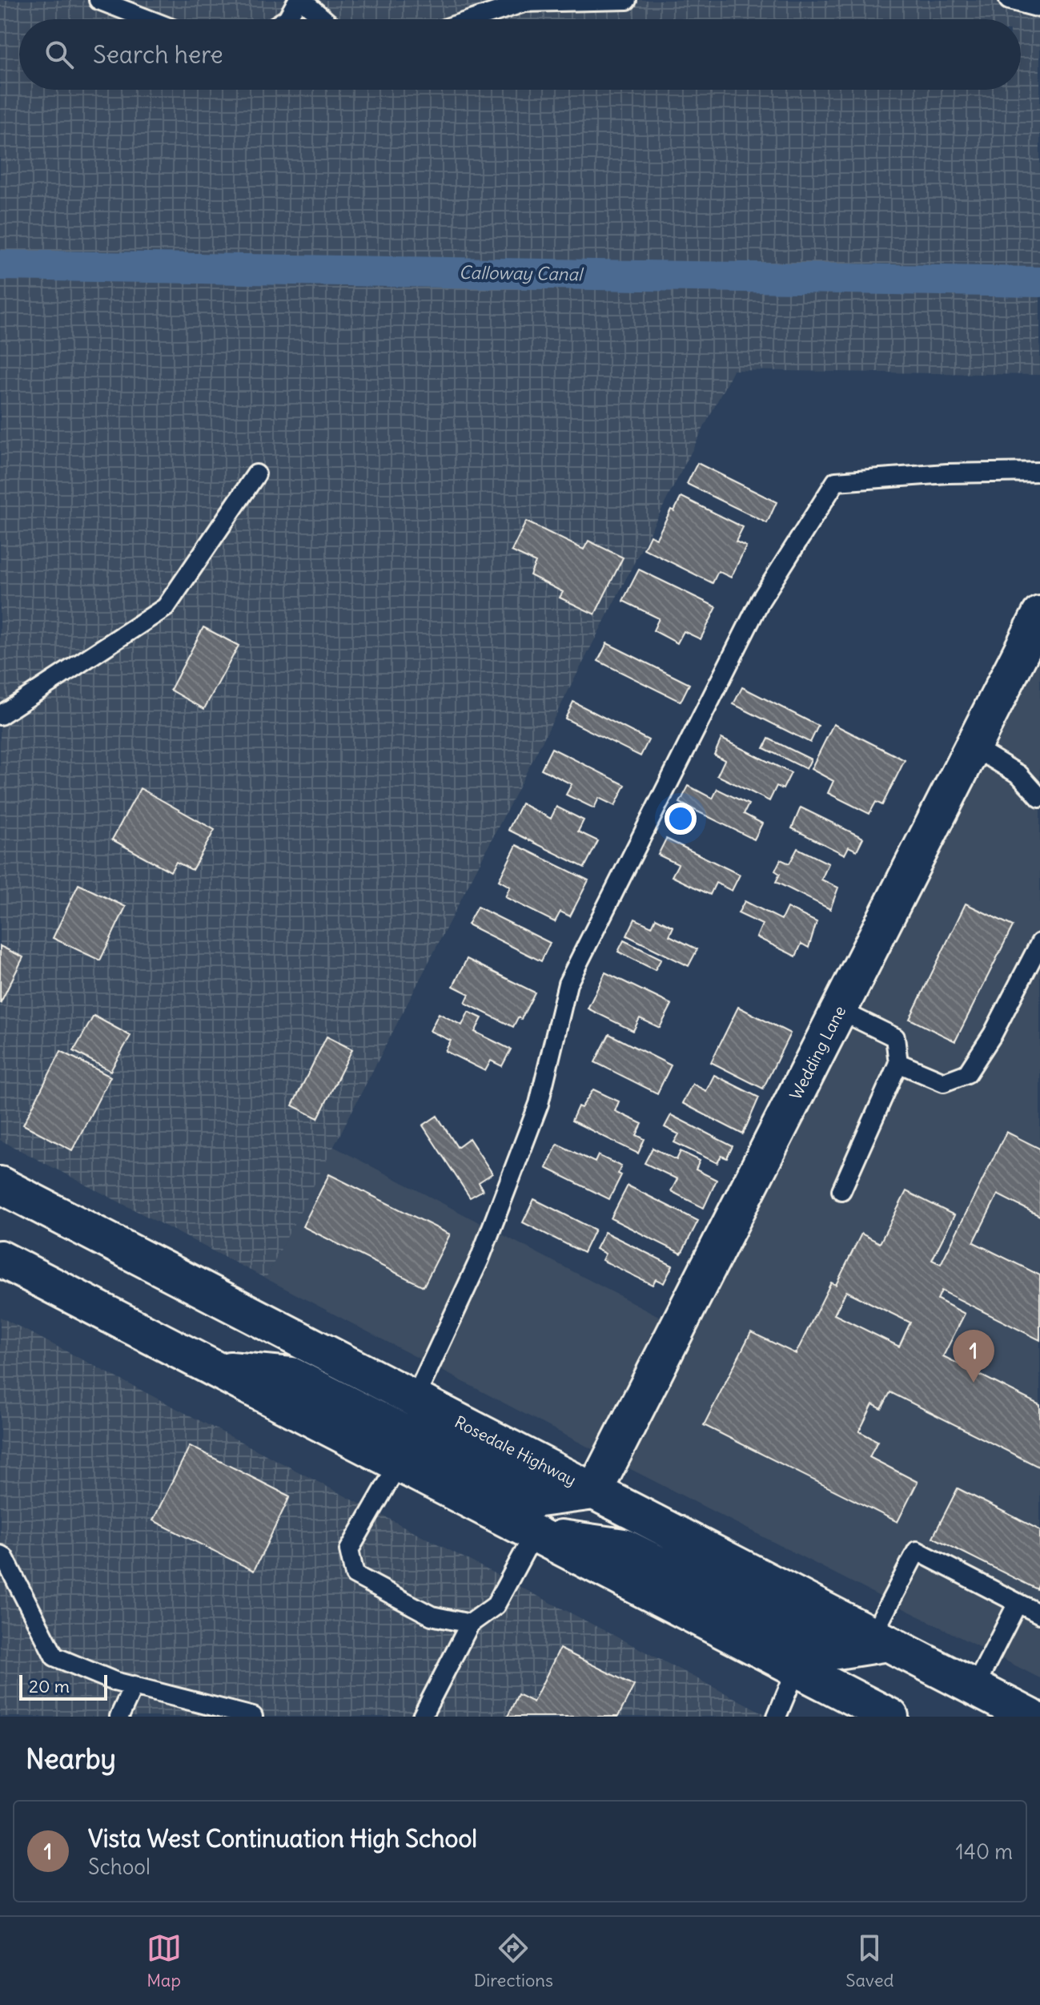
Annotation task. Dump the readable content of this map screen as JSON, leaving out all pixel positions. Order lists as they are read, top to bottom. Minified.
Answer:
{"streets":{"main road":["Wedding Lane","Rosedale Highway"]},"crossings":[["Wedding Lane","Rosedale Highway"]],"water":["Calloway Canal"],"scale_bar":"20 m","page":{"search":"Search here","pins":"1","scale":"20 m","heading":"Nearby","list":[{"mark":"1","name":"Vista West Continuation High School","note":"School","value":"140 m"}],"nav":["Map","Directions","Saved"]}}
